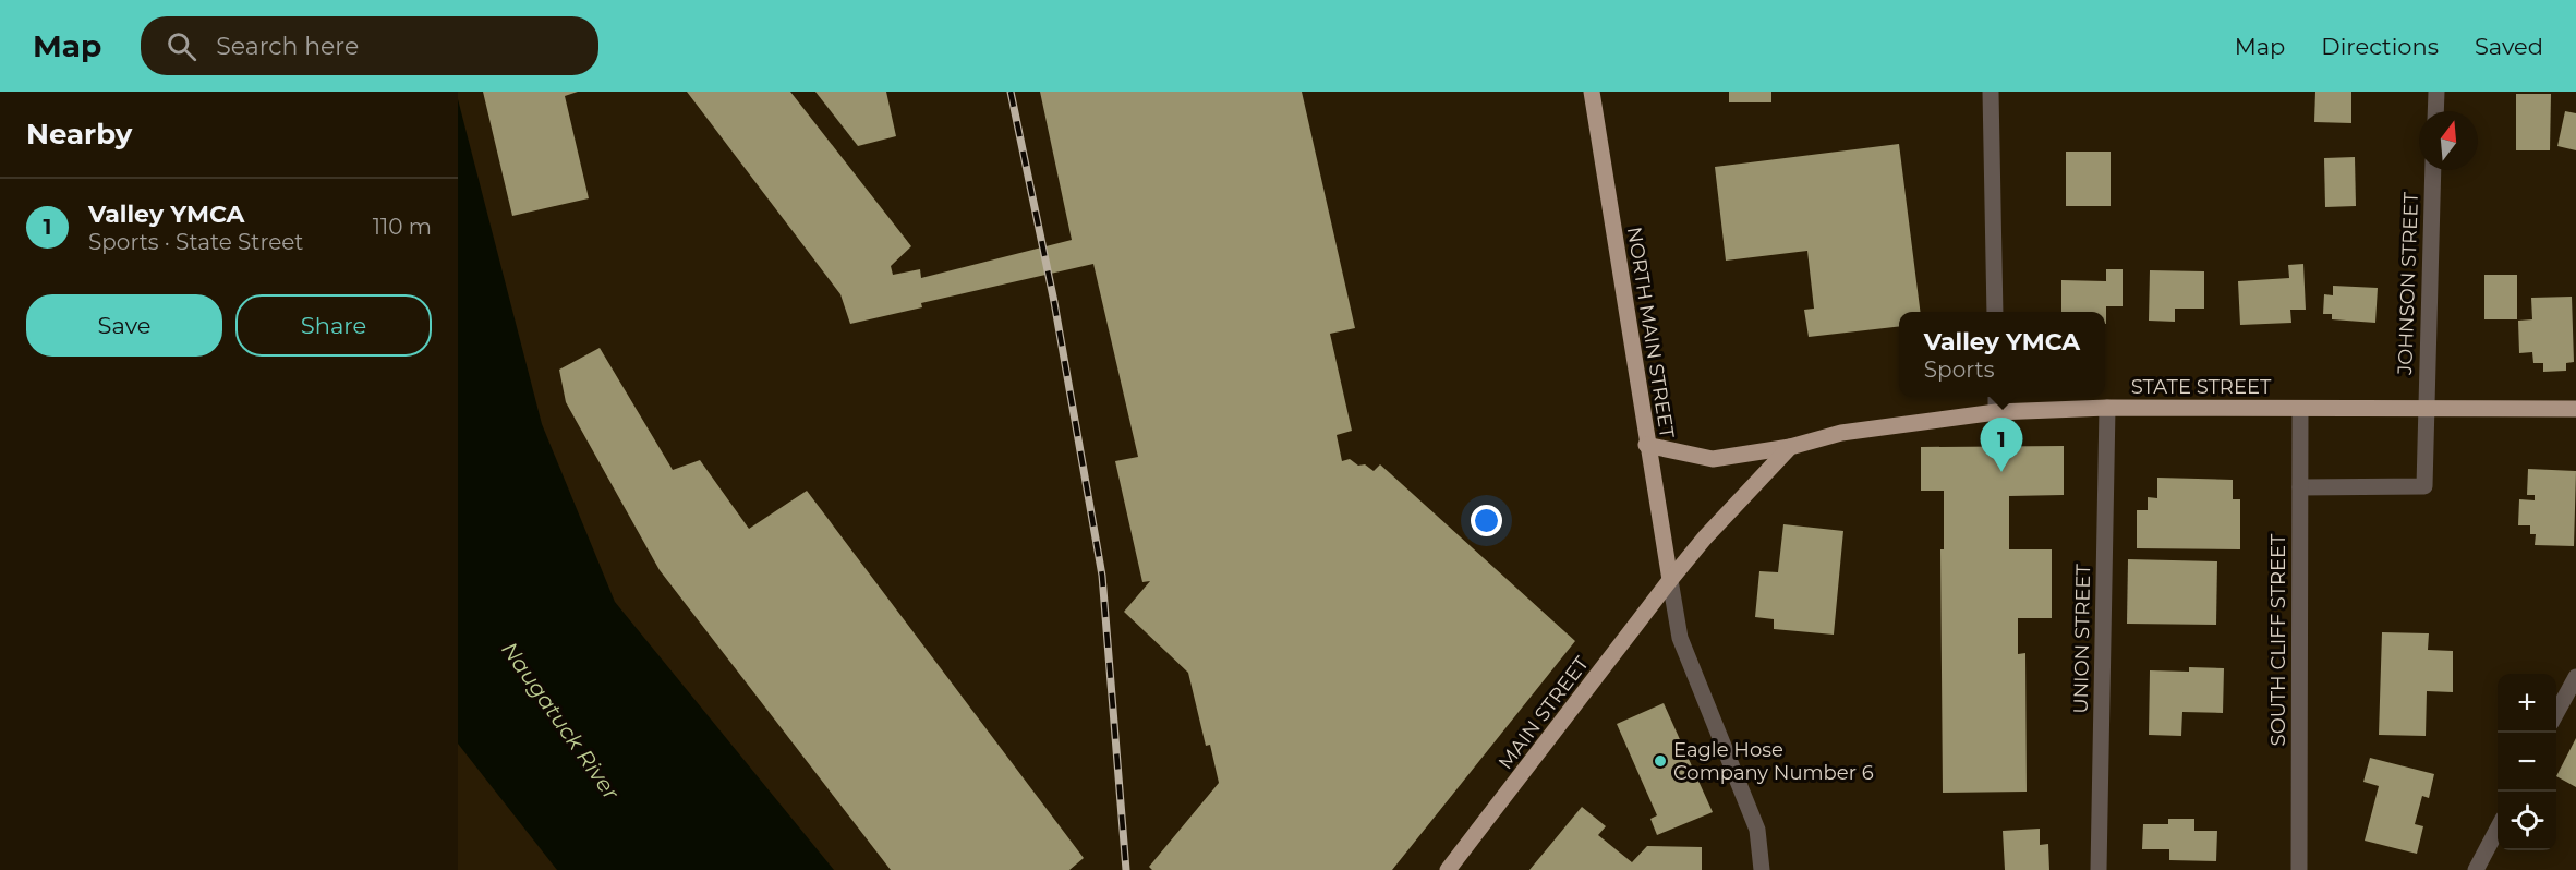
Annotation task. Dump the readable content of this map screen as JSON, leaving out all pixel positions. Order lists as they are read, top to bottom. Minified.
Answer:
{"streets":{"main road":["NORTH MAIN STREET","STATE STREET","MAIN STREET"],"street":["JOHNSON STREET","UNION STREET","SOUTH CLIFF STREET"]},"crossings":[["JOHNSON STREET","STATE STREET"],["JOHNSON STREET","SOUTH CLIFF STREET"],["NORTH MAIN STREET","STATE STREET"],["NORTH MAIN STREET","MAIN STREET"],["STATE STREET","UNION STREET"],["STATE STREET","SOUTH CLIFF STREET"]],"water":["Naugatuck River"],"places":["Eagle Hose Company Number 6"],"north":"top","page":{"header":"Map","search":"Search here","nav":["Map","Directions","Saved"],"heading":"Nearby","list":[{"mark":"1","name":"Valley YMCA","note":"Sports · State Street","value":"110 m"}],"buttons":["Save","Share"],"popup":["Valley YMCA","Sports"],"pins":"1","map_buttons":["+","−"]}}
